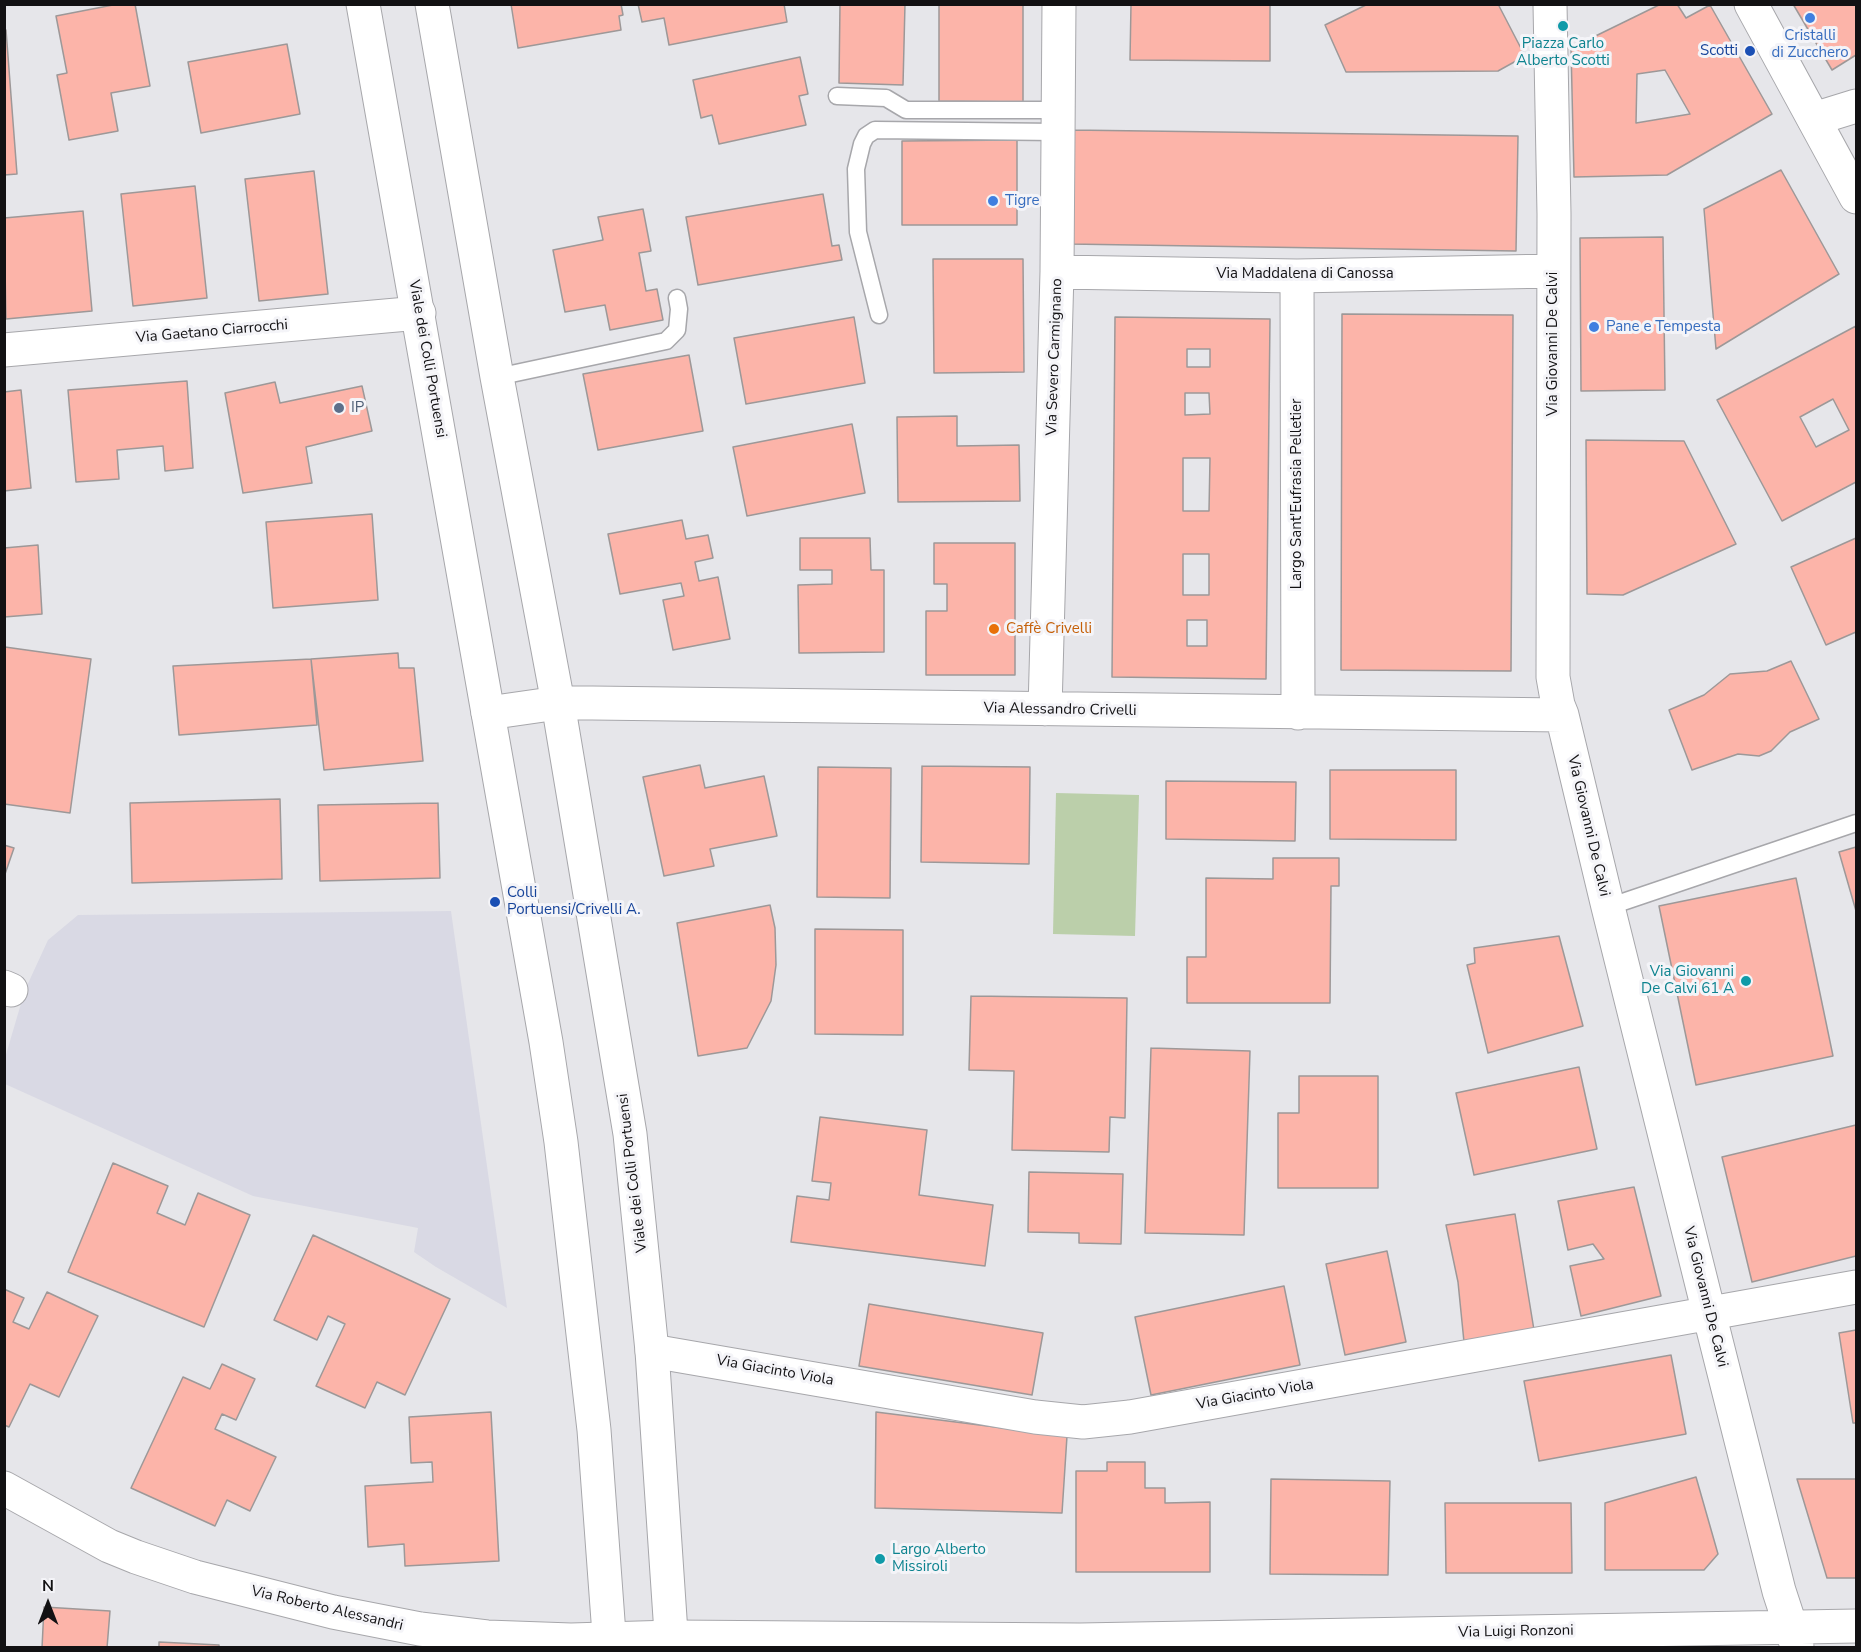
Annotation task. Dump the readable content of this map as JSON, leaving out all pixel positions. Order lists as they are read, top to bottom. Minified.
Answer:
{"streets":{"street":["Via Maddalena di Canossa","Via Gaetano Ciarrocchi","Via Giovanni De Calvi","Via Severo Carmignano","Viale dei Colli Portuensi","Largo Sant'Eufrasia Pelletier","Via Alessandro Crivelli","Via Giacinto Viola","Via Roberto Alessandri","Via Luigi Ronzoni"]},"crossings":[["Via Maddalena di Canossa","Via Giovanni De Calvi"],["Via Maddalena di Canossa","Via Severo Carmignano"],["Via Maddalena di Canossa","Largo Sant'Eufrasia Pelletier"],["Via Gaetano Ciarrocchi","Viale dei Colli Portuensi"],["Via Giovanni De Calvi","Via Alessandro Crivelli"],["Via Giovanni De Calvi","Via Giacinto Viola"],["Via Giovanni De Calvi","Via Luigi Ronzoni"],["Via Severo Carmignano","Via Alessandro Crivelli"],["Viale dei Colli Portuensi","Via Alessandro Crivelli"],["Viale dei Colli Portuensi","Via Giacinto Viola"],["Viale dei Colli Portuensi","Via Roberto Alessandri"],["Viale dei Colli Portuensi","Via Luigi Ronzoni"],["Largo Sant'Eufrasia Pelletier","Via Alessandro Crivelli"],["Via Roberto Alessandri","Via Luigi Ronzoni"]],"places":["Cristalli di Zucchero","Piazza Carlo Alberto Scotti","Scotti","Tigre","Pane e Tempesta","IP","Caffè Crivelli","Colli Portuensi/Crivelli A.","Via Giovanni De Calvi 61 A","Largo Alberto Missiroli"],"north":"top"}
